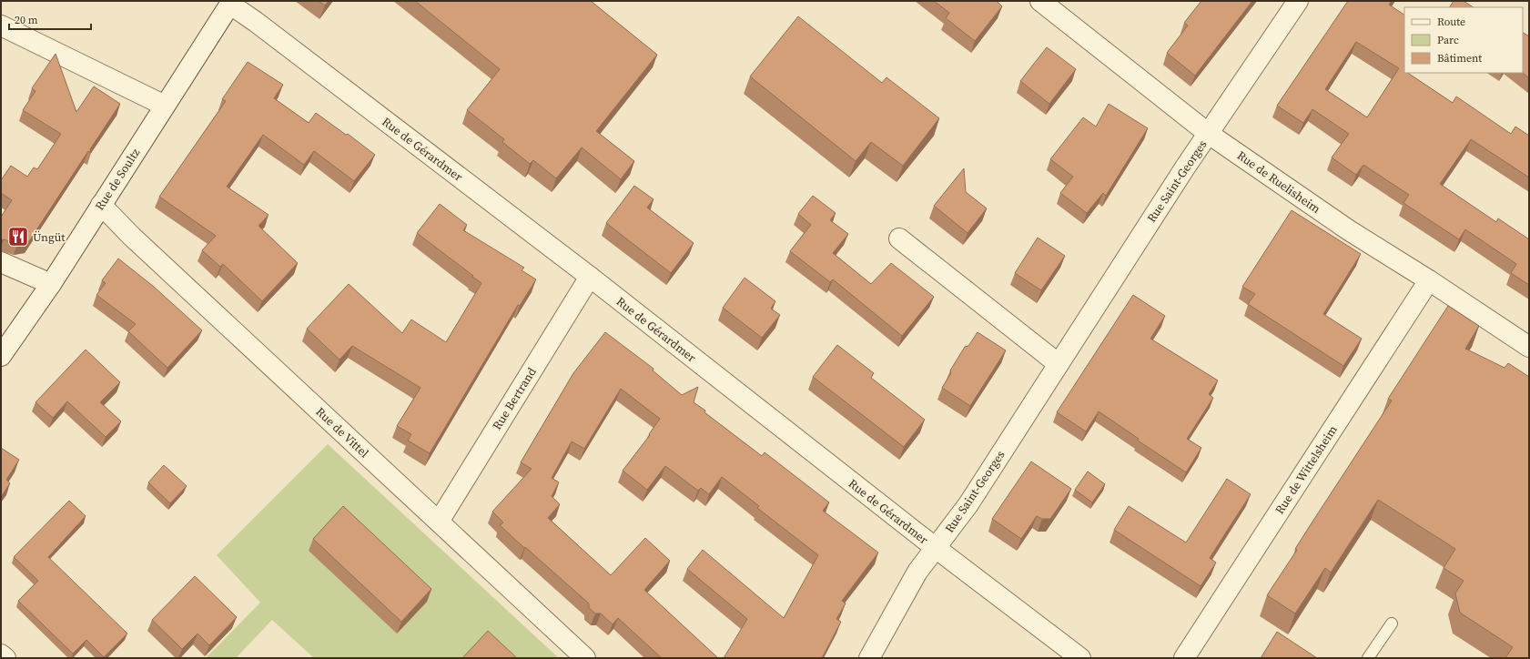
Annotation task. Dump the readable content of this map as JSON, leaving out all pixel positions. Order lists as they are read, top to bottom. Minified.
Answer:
{"streets":{"street":["Rue de Gérardmer","Rue de Soultz","Rue Saint-Georges","Rue de Ruelisheim","Rue Bertrand","Rue de Vittel","Rue de Wittelsheim"]},"crossings":[["Rue de Gérardmer","Rue de Soultz"],["Rue de Gérardmer","Rue Saint-Georges"],["Rue de Gérardmer","Rue Bertrand"],["Rue de Soultz","Rue de Vittel"],["Rue Saint-Georges","Rue de Ruelisheim"],["Rue de Ruelisheim","Rue de Wittelsheim"],["Rue Bertrand","Rue de Vittel"]],"places":{"restaurant":["Üngüt"]},"legend":["Route","Parc","Bâtiment"],"scale_bar":"20 m"}
